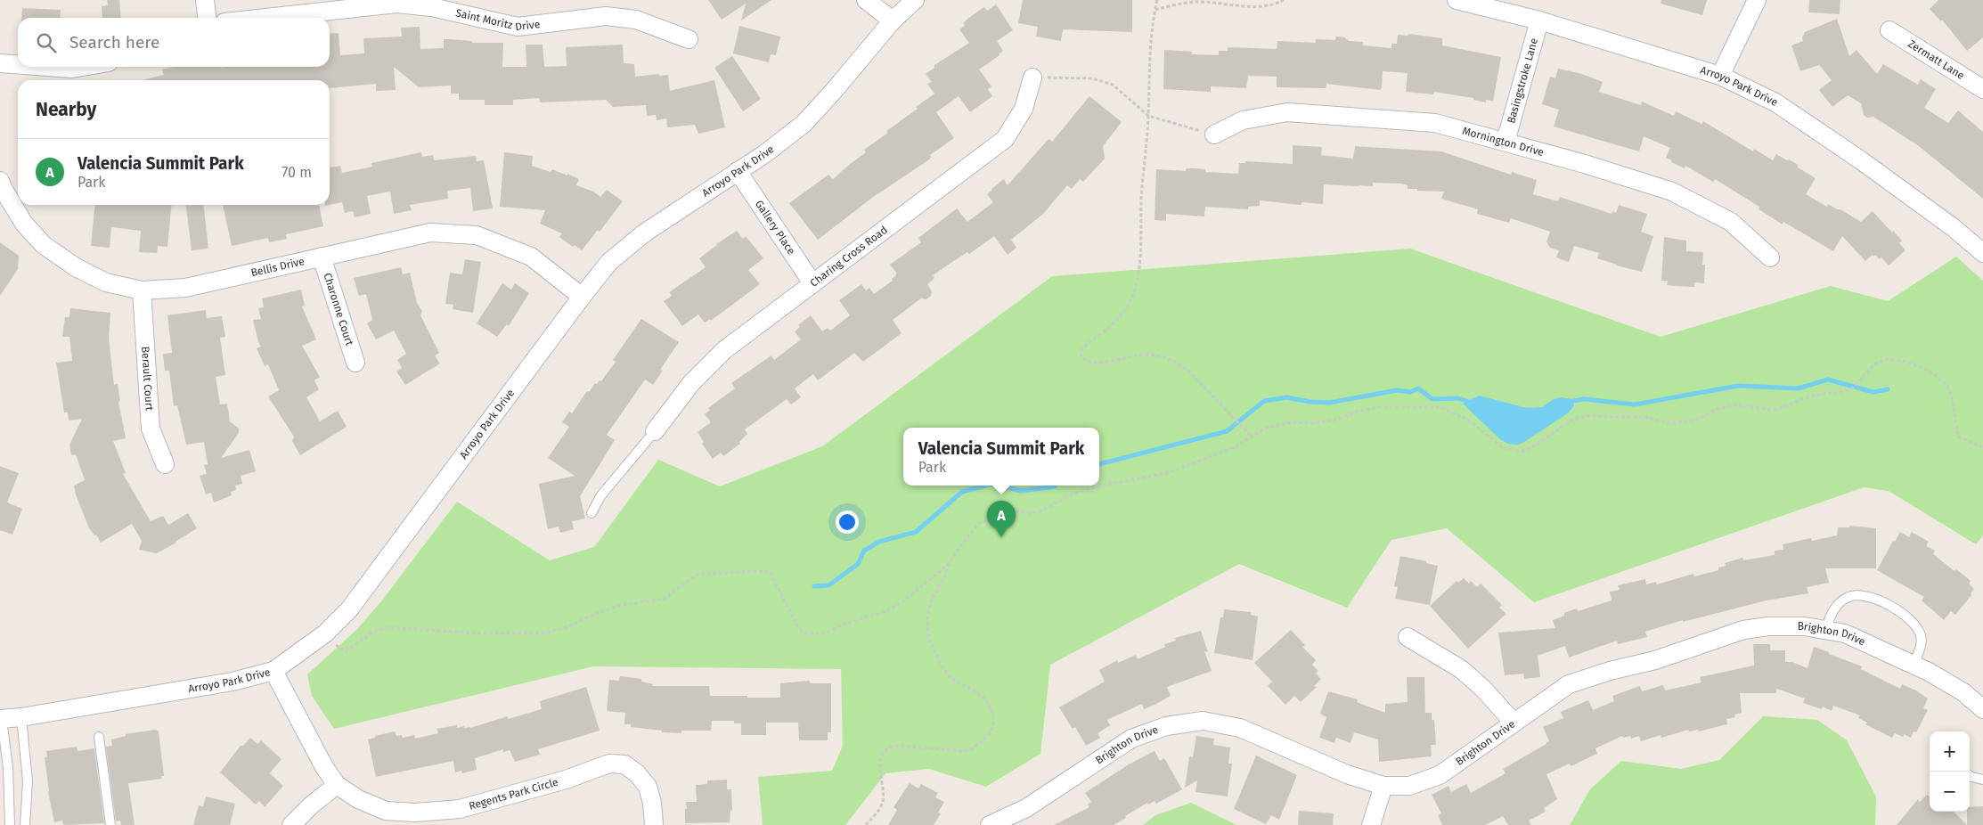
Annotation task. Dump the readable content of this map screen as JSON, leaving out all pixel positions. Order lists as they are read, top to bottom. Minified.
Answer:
{"streets":{"street":["Saint Moritz Drive","Zermatt Lane","Basingstroke Lane","Arroyo Park Drive","Mornington Drive","Gallery Place","Charing Cross Road","Bellis Drive","Charonne Court","Berault Court","Brighton Drive","Regents Park Circle"]},"crossings":[["Basingstroke Lane","Arroyo Park Drive"],["Basingstroke Lane","Mornington Drive"],["Arroyo Park Drive","Gallery Place"],["Arroyo Park Drive","Bellis Drive"],["Arroyo Park Drive","Regents Park Circle"],["Gallery Place","Charing Cross Road"],["Bellis Drive","Charonne Court"],["Bellis Drive","Berault Court"]],"page":{"search":"Search here","heading":"Nearby","list":[{"mark":"A","name":"Valencia Summit Park","note":"Park","value":"70 m"}],"popup":["Valencia Summit Park","Park"],"pins":"A","map_buttons":["+","−"]}}
